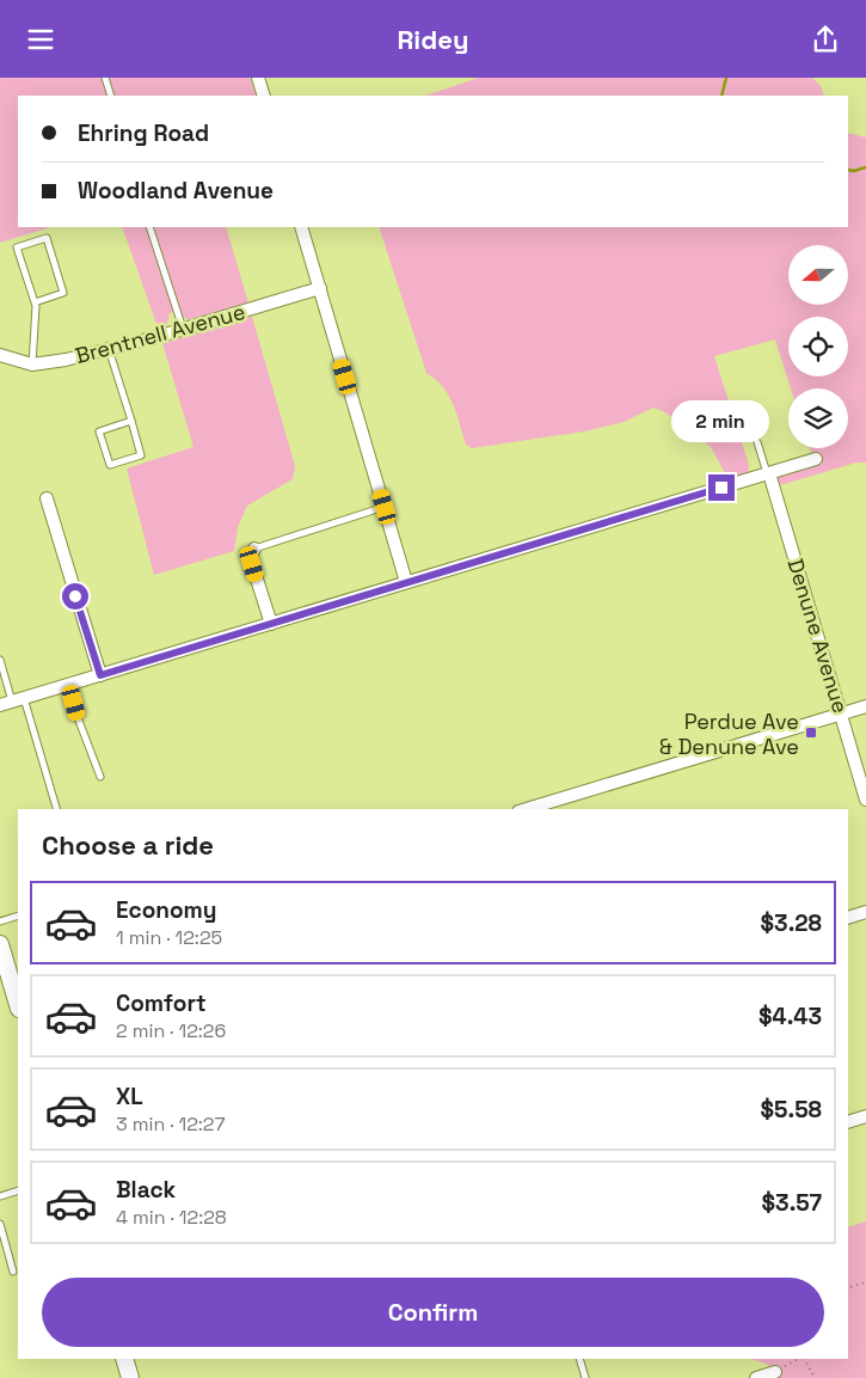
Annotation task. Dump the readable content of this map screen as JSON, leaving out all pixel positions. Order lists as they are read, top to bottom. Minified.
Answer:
{"streets":{"street":["Brentnell Avenue","Denune Avenue"]},"places":{"transit":["Perdue Ave & Denune Ave"]},"north":"left","page":{"header":"Ridey","banner":["Ehring Road","Woodland Avenue"],"bubble":"2 min","heading":"Choose a ride","list":[{"name":"Economy","note":"1 min · 12:25","value":"$3.28"},{"name":"Comfort","note":"2 min · 12:26","value":"$4.43"},{"name":"XL","note":"3 min · 12:27","value":"$5.58"},{"name":"Black","note":"4 min · 12:28","value":"$3.57"}],"buttons":"Confirm"}}
